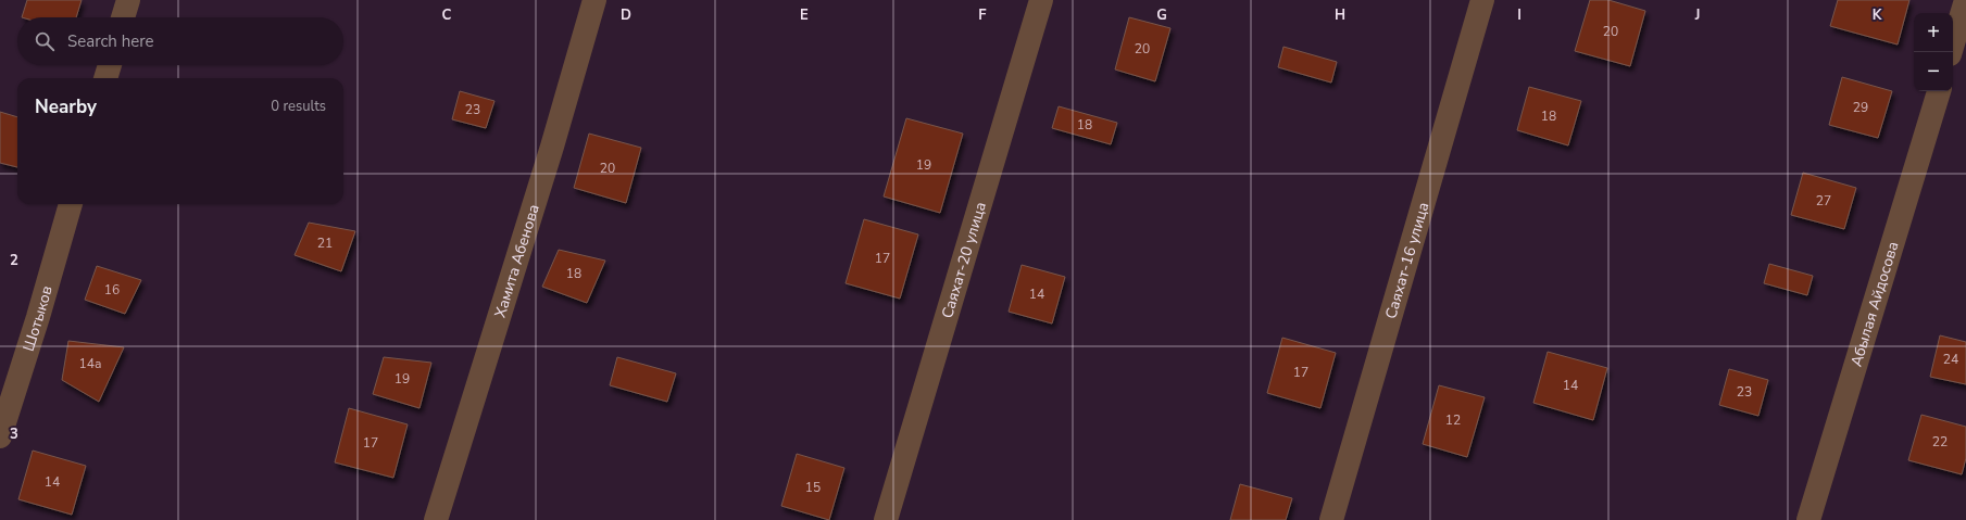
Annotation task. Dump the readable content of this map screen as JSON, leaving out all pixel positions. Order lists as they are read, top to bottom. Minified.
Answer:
{"streets":{"street":["Саяхат-16 улица","Хамита Абенова","Саяхат-20 улица","Абылая Айдосова","Шотыков"]},"house_numbers":["20","20","29","23","18","18","19","20","27","21","17","18","16","14","24","14а","17","19","14","23","12","22","17","14","15"],"page":{"map_buttons":["+","−"],"search":"Search here","heading":["Nearby","0 results"]},"grid":{"columns":["C","D","E","F","G","H","I","J","K"],"rows":["2","3"]}}
